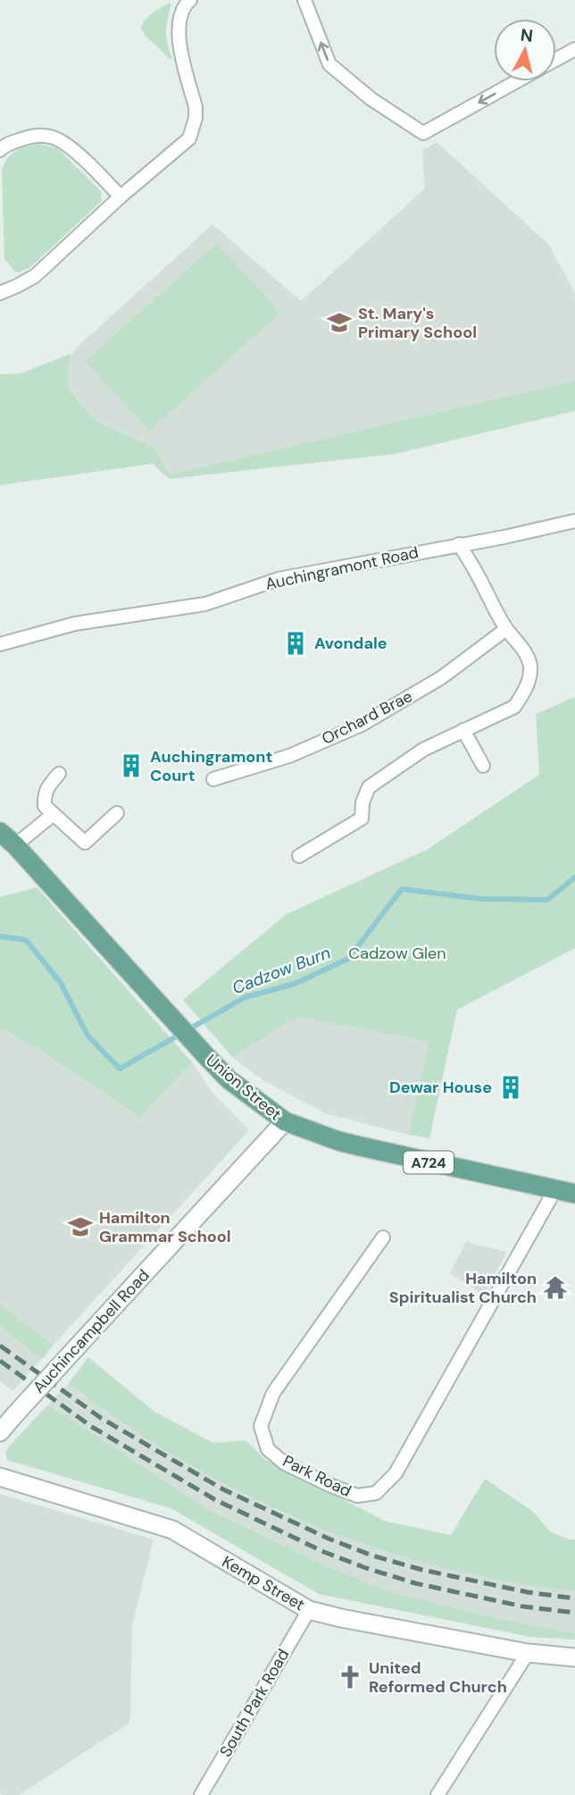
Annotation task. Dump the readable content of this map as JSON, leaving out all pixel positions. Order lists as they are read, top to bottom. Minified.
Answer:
{"streets":{"main road":["Union Street","A724"],"street":["Auchingramont Road","Orchard Brae","Auchincampbell Road","Park Road","Kemp Street","South Park Road"]},"crossings":[["Union Street","Auchincampbell Road"],["Union Street","Park Road"],["Kemp Street","South Park Road"]],"water":["Cadzow Burn"],"parks":["Cadzow Glen"],"places":{"school or university":["St. Mary's Primary School","Hamilton Grammar School"],"building":["Avondale","Auchingramont Court","Dewar House"],"temple":["Hamilton Spiritualist Church"],"church":["United Reformed Church"]},"north":"top"}
